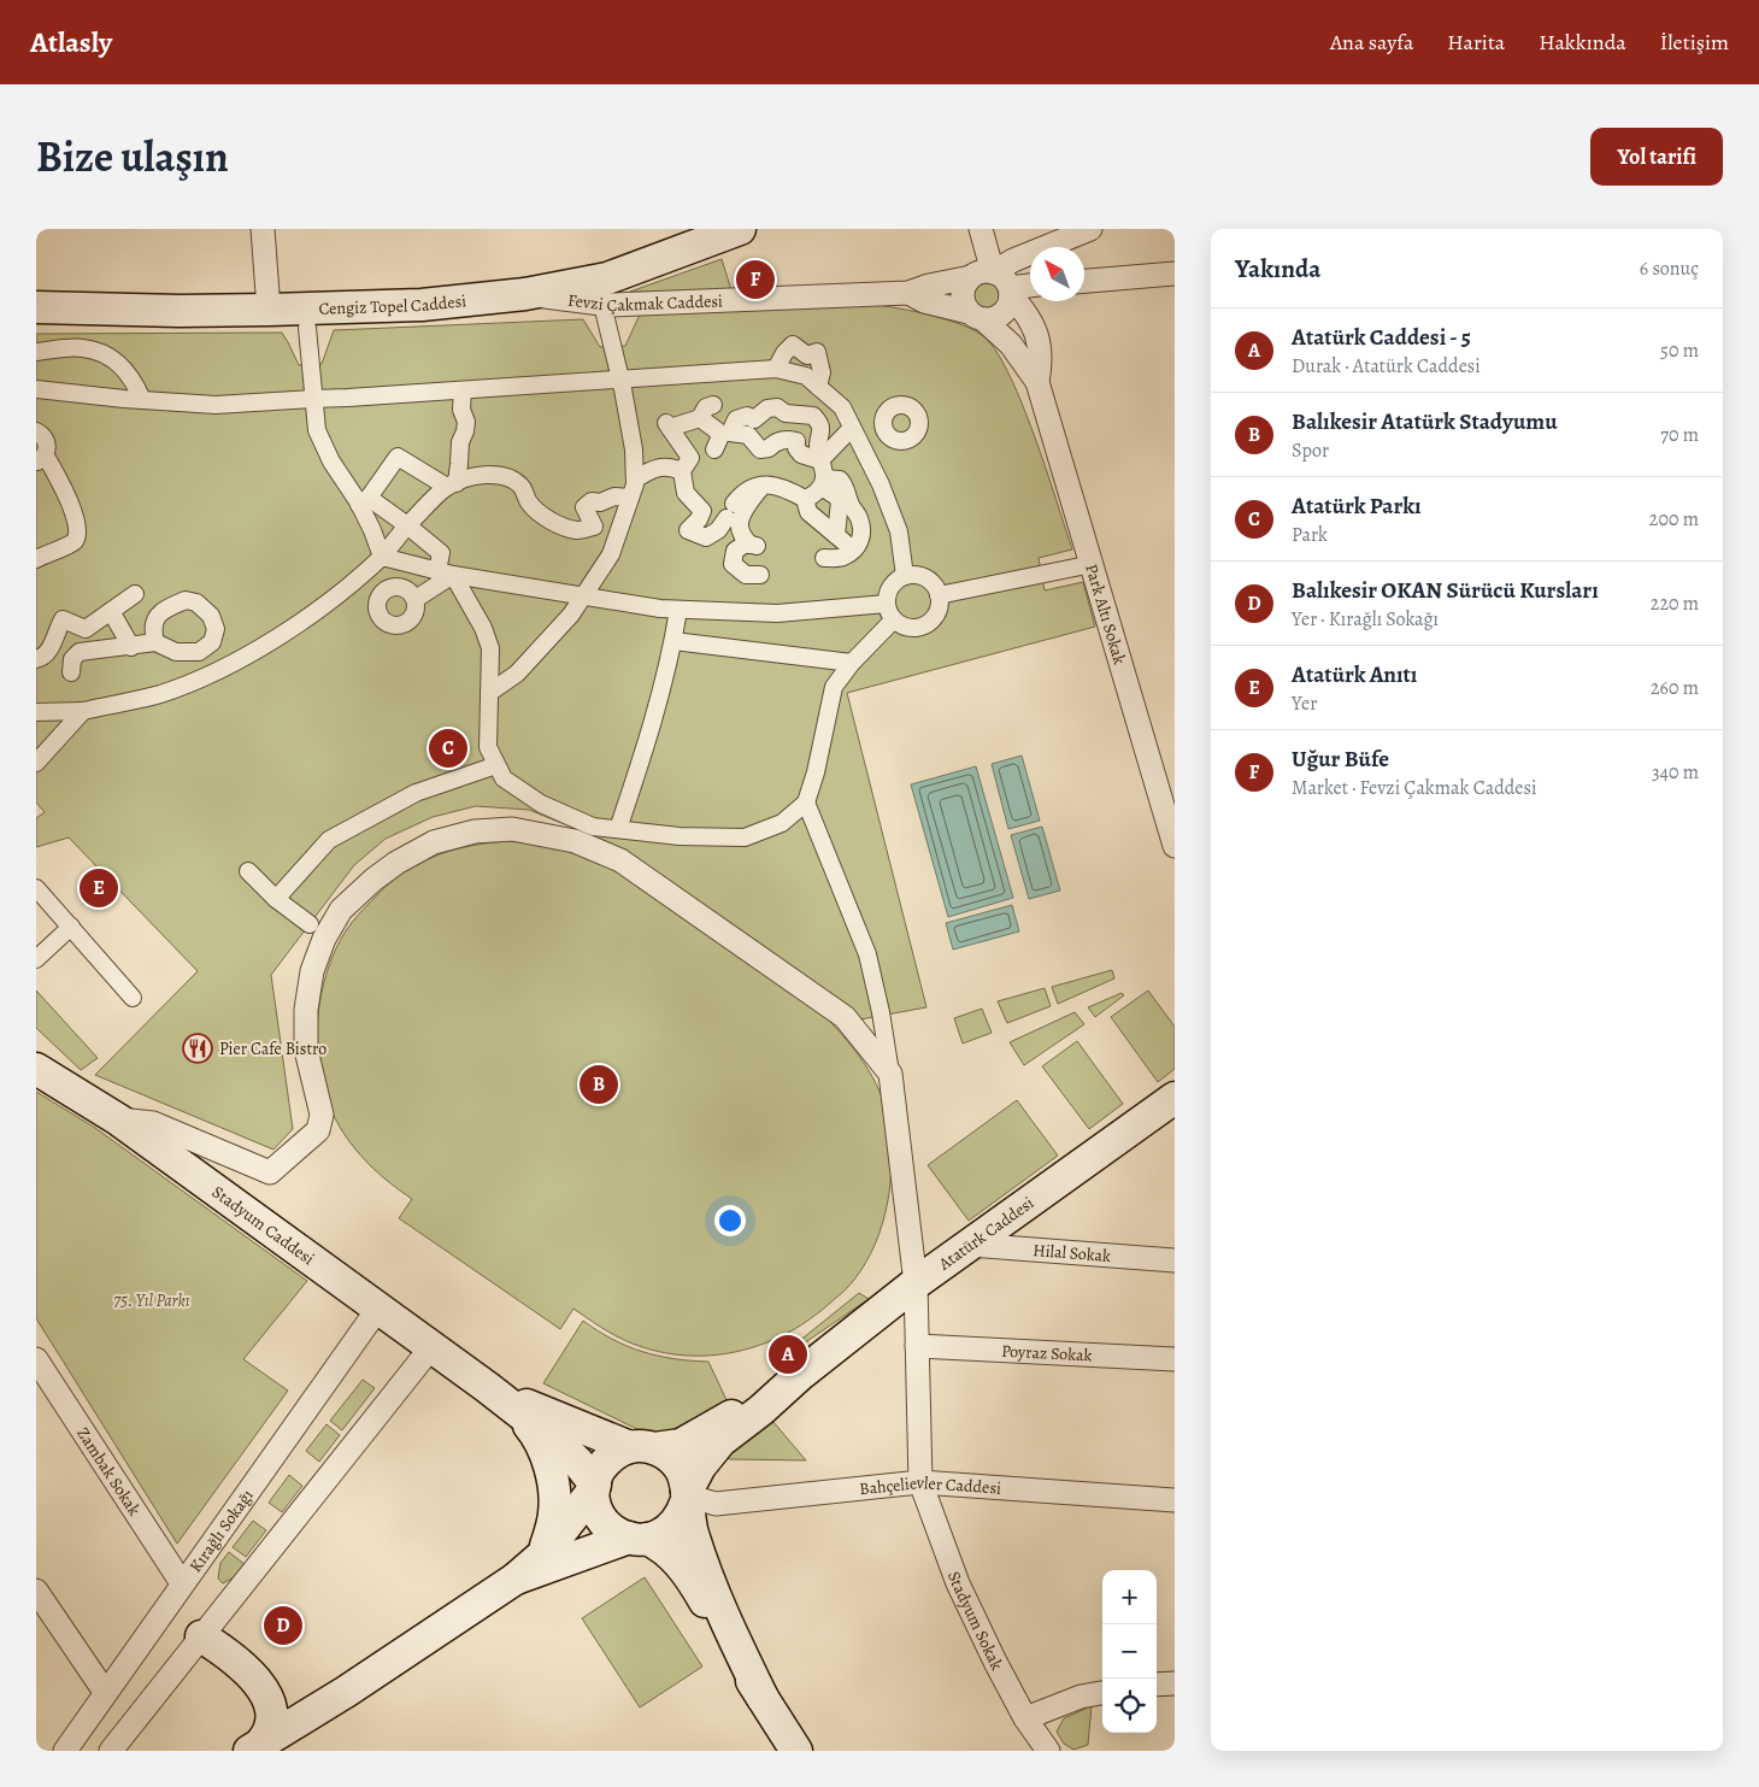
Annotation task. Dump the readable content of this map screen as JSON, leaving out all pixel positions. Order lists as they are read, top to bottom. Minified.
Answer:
{"streets":{"main road":["Cengiz Topel Caddesi","Stadyum Caddesi","Atatürk Caddesi"],"street":["Fevzi Çakmak Caddesi","Park Altı Sokak","Hilal Sokak","Poyraz Sokak","Zambak Sokak","Bahçelievler Caddesi","Kırağlı Sokağı","Stadyum Sokak"]},"crossings":[["Fevzi Çakmak Caddesi","Cengiz Topel Caddesi"],["Stadyum Caddesi","Kırağlı Sokağı"],["Atatürk Caddesi","Hilal Sokak"],["Atatürk Caddesi","Stadyum Sokak"],["Poyraz Sokak","Stadyum Sokak"],["Zambak Sokak","Kırağlı Sokağı"],["Bahçelievler Caddesi","Stadyum Sokak"]],"parks":["75. Yıl Parkı"],"places":{"restaurant":["Pier Cafe Bistro"]},"north":"top left","page":{"header":"Atlasly","nav":["Ana sayfa","Harita","Hakkında","İletişim"],"title":"Bize ulaşın","buttons":"Yol tarifi","heading":["Yakında","6 sonuç"],"pins":["F","C","E","B","A","D"],"list":[{"mark":"A","name":"Atatürk Caddesi - 5","note":"Durak · Atatürk Caddesi","value":"50 m"},{"mark":"B","name":"Balıkesir Atatürk Stadyumu","note":"Spor","value":"70 m"},{"mark":"C","name":"Atatürk Parkı","note":"Park","value":"200 m"},{"mark":"D","name":"Balıkesir OKAN Sürücü Kursları","note":"Yer · Kırağlı Sokağı","value":"220 m"},{"mark":"E","name":"Atatürk Anıtı","note":"Yer","value":"260 m"},{"mark":"F","name":"Uğur Büfe","note":"Market · Fevzi Çakmak Caddesi","value":"340 m"}],"map_buttons":["+","−"]}}
